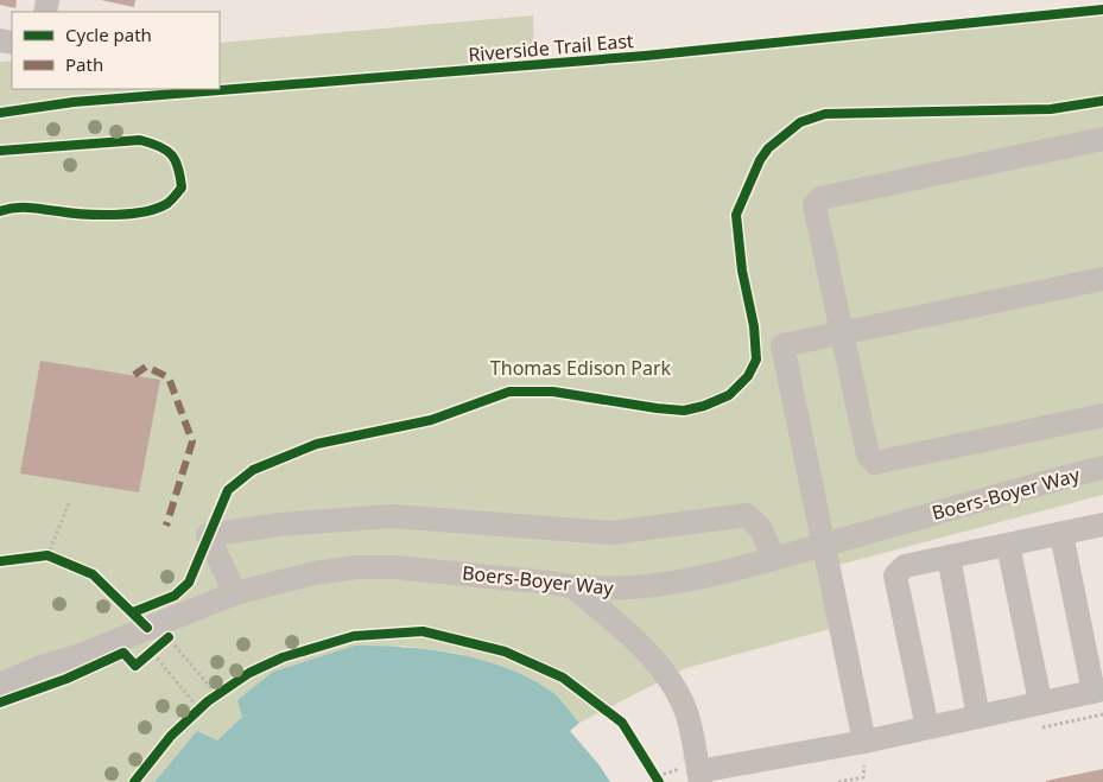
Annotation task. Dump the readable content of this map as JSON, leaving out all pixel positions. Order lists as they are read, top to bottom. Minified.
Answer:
{"streets":{"street":["Boers-Boyer Way"],"cycle path":["Riverside Trail East"]},"parks":["Thomas Edison Park"],"legend":["Cycle path","Path"]}
